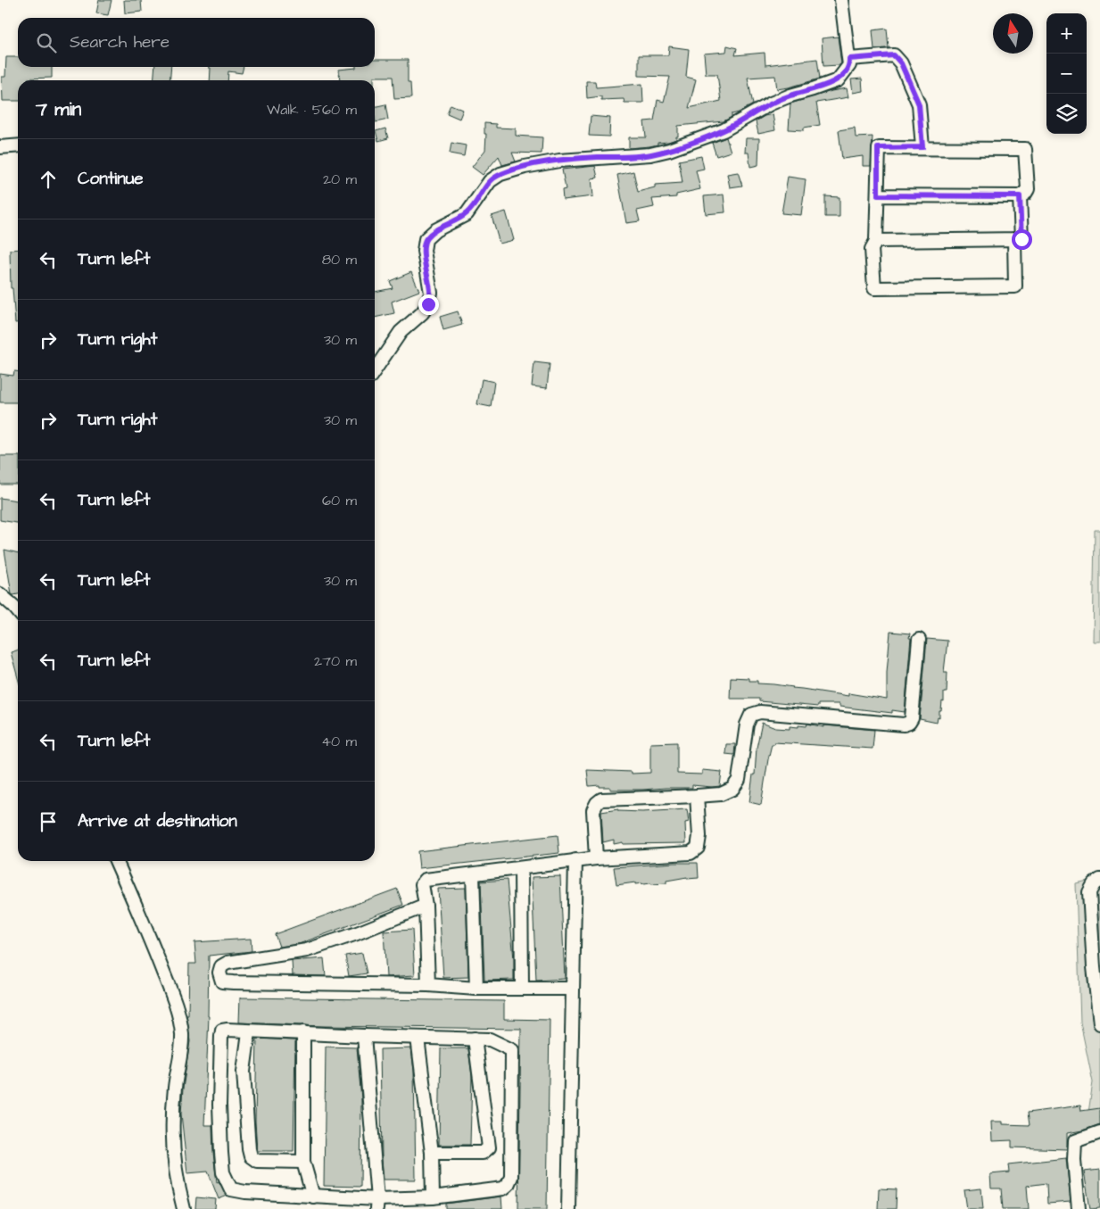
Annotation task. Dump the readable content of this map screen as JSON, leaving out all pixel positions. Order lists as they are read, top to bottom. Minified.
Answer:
{"north":"top","page":{"map_buttons":["+","−"],"search":"Search here","heading":["7 min","Walk · 560 m"],"list":[["Continue","20 m"],["Turn left","80 m"],["Turn right","30 m"],["Turn right","30 m"],["Turn left","60 m"],["Turn left","30 m"],["Turn left","270 m"],["Turn left","40 m"],"Arrive at destination"]}}
